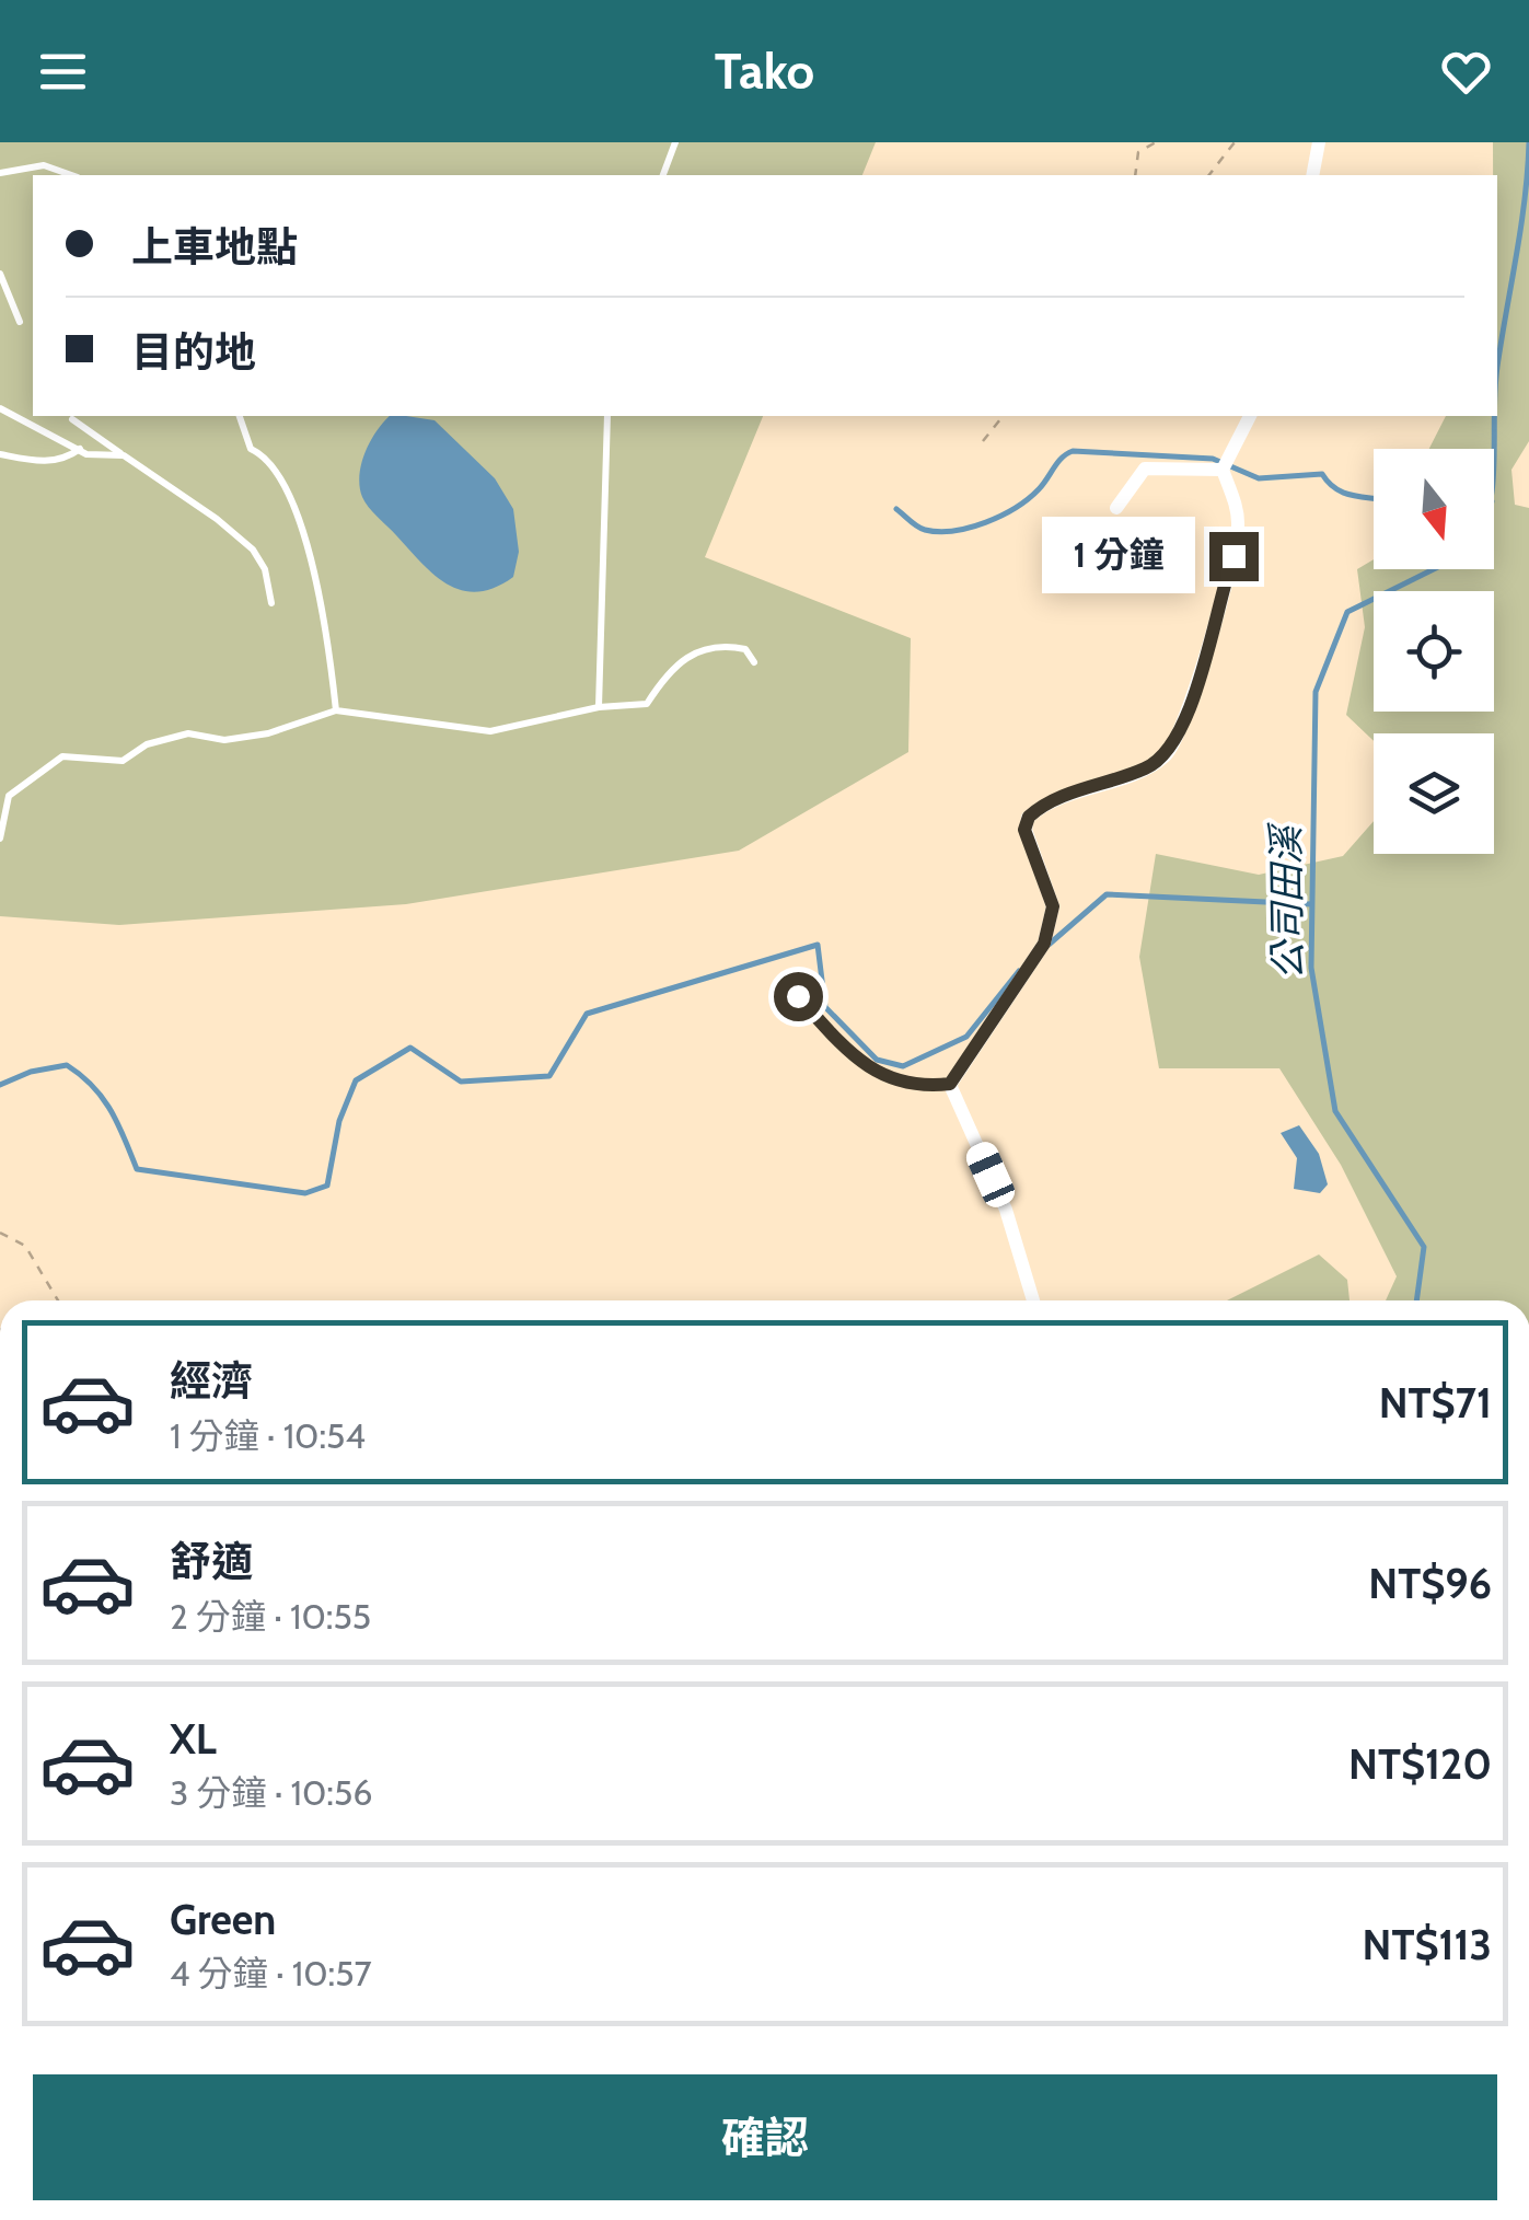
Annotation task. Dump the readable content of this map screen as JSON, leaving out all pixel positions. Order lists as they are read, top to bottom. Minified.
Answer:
{"water":["公司田溪"],"north":"bottom","page":{"header":"Tako","banner":["上車地點","目的地"],"bubble":"1 分鐘","list":[{"name":"經濟","note":"1 分鐘 · 10:54","value":"NT$71"},{"name":"舒適","note":"2 分鐘 · 10:55","value":"NT$96"},{"name":"XL","note":"3 分鐘 · 10:56","value":"NT$120"},{"name":"Green","note":"4 分鐘 · 10:57","value":"NT$113"}],"buttons":"確認"}}
